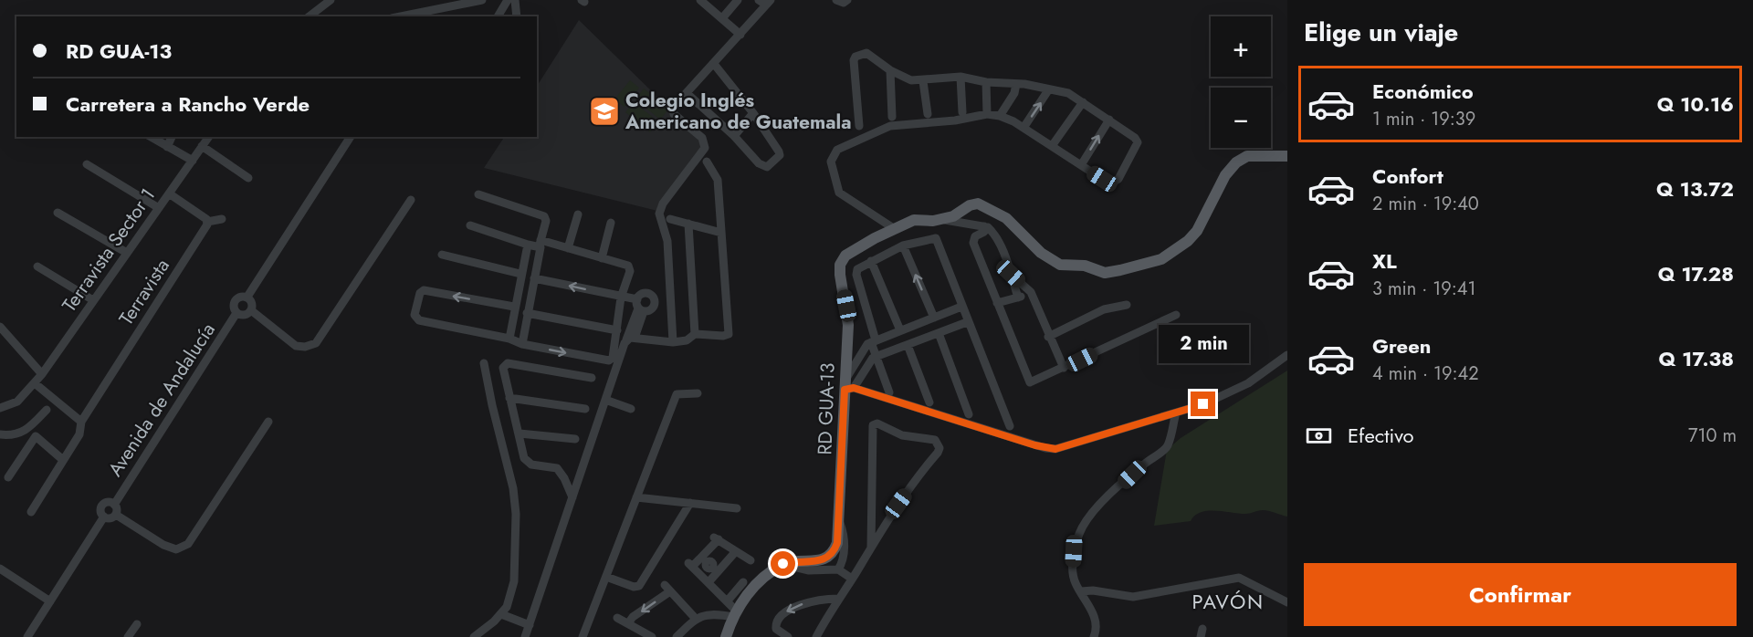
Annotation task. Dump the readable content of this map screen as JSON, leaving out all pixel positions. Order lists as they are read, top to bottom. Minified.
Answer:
{"streets":{"main road":["RD GUA-13"],"street":["Terravista Sector 1","Terravista","Avenida de Andalucía"]},"districts":["PAVÓN"],"places":{"school or university":["Colegio Inglés Americano de Guatemala"]},"page":{"heading":"Elige un viaje","map_buttons":["+","−"],"banner":["RD GUA-13","Carretera a Rancho Verde"],"list":[{"name":"Económico","note":"1 min · 19:39","value":"Q 10.16"},{"name":"Confort","note":"2 min · 19:40","value":"Q 13.72"},{"name":"XL","note":"3 min · 19:41","value":"Q 17.28"},{"name":"Green","note":"4 min · 19:42","value":"Q 17.38"}],"bubble":"2 min","pay":["Efectivo","710 m"],"buttons":"Confirmar"}}
